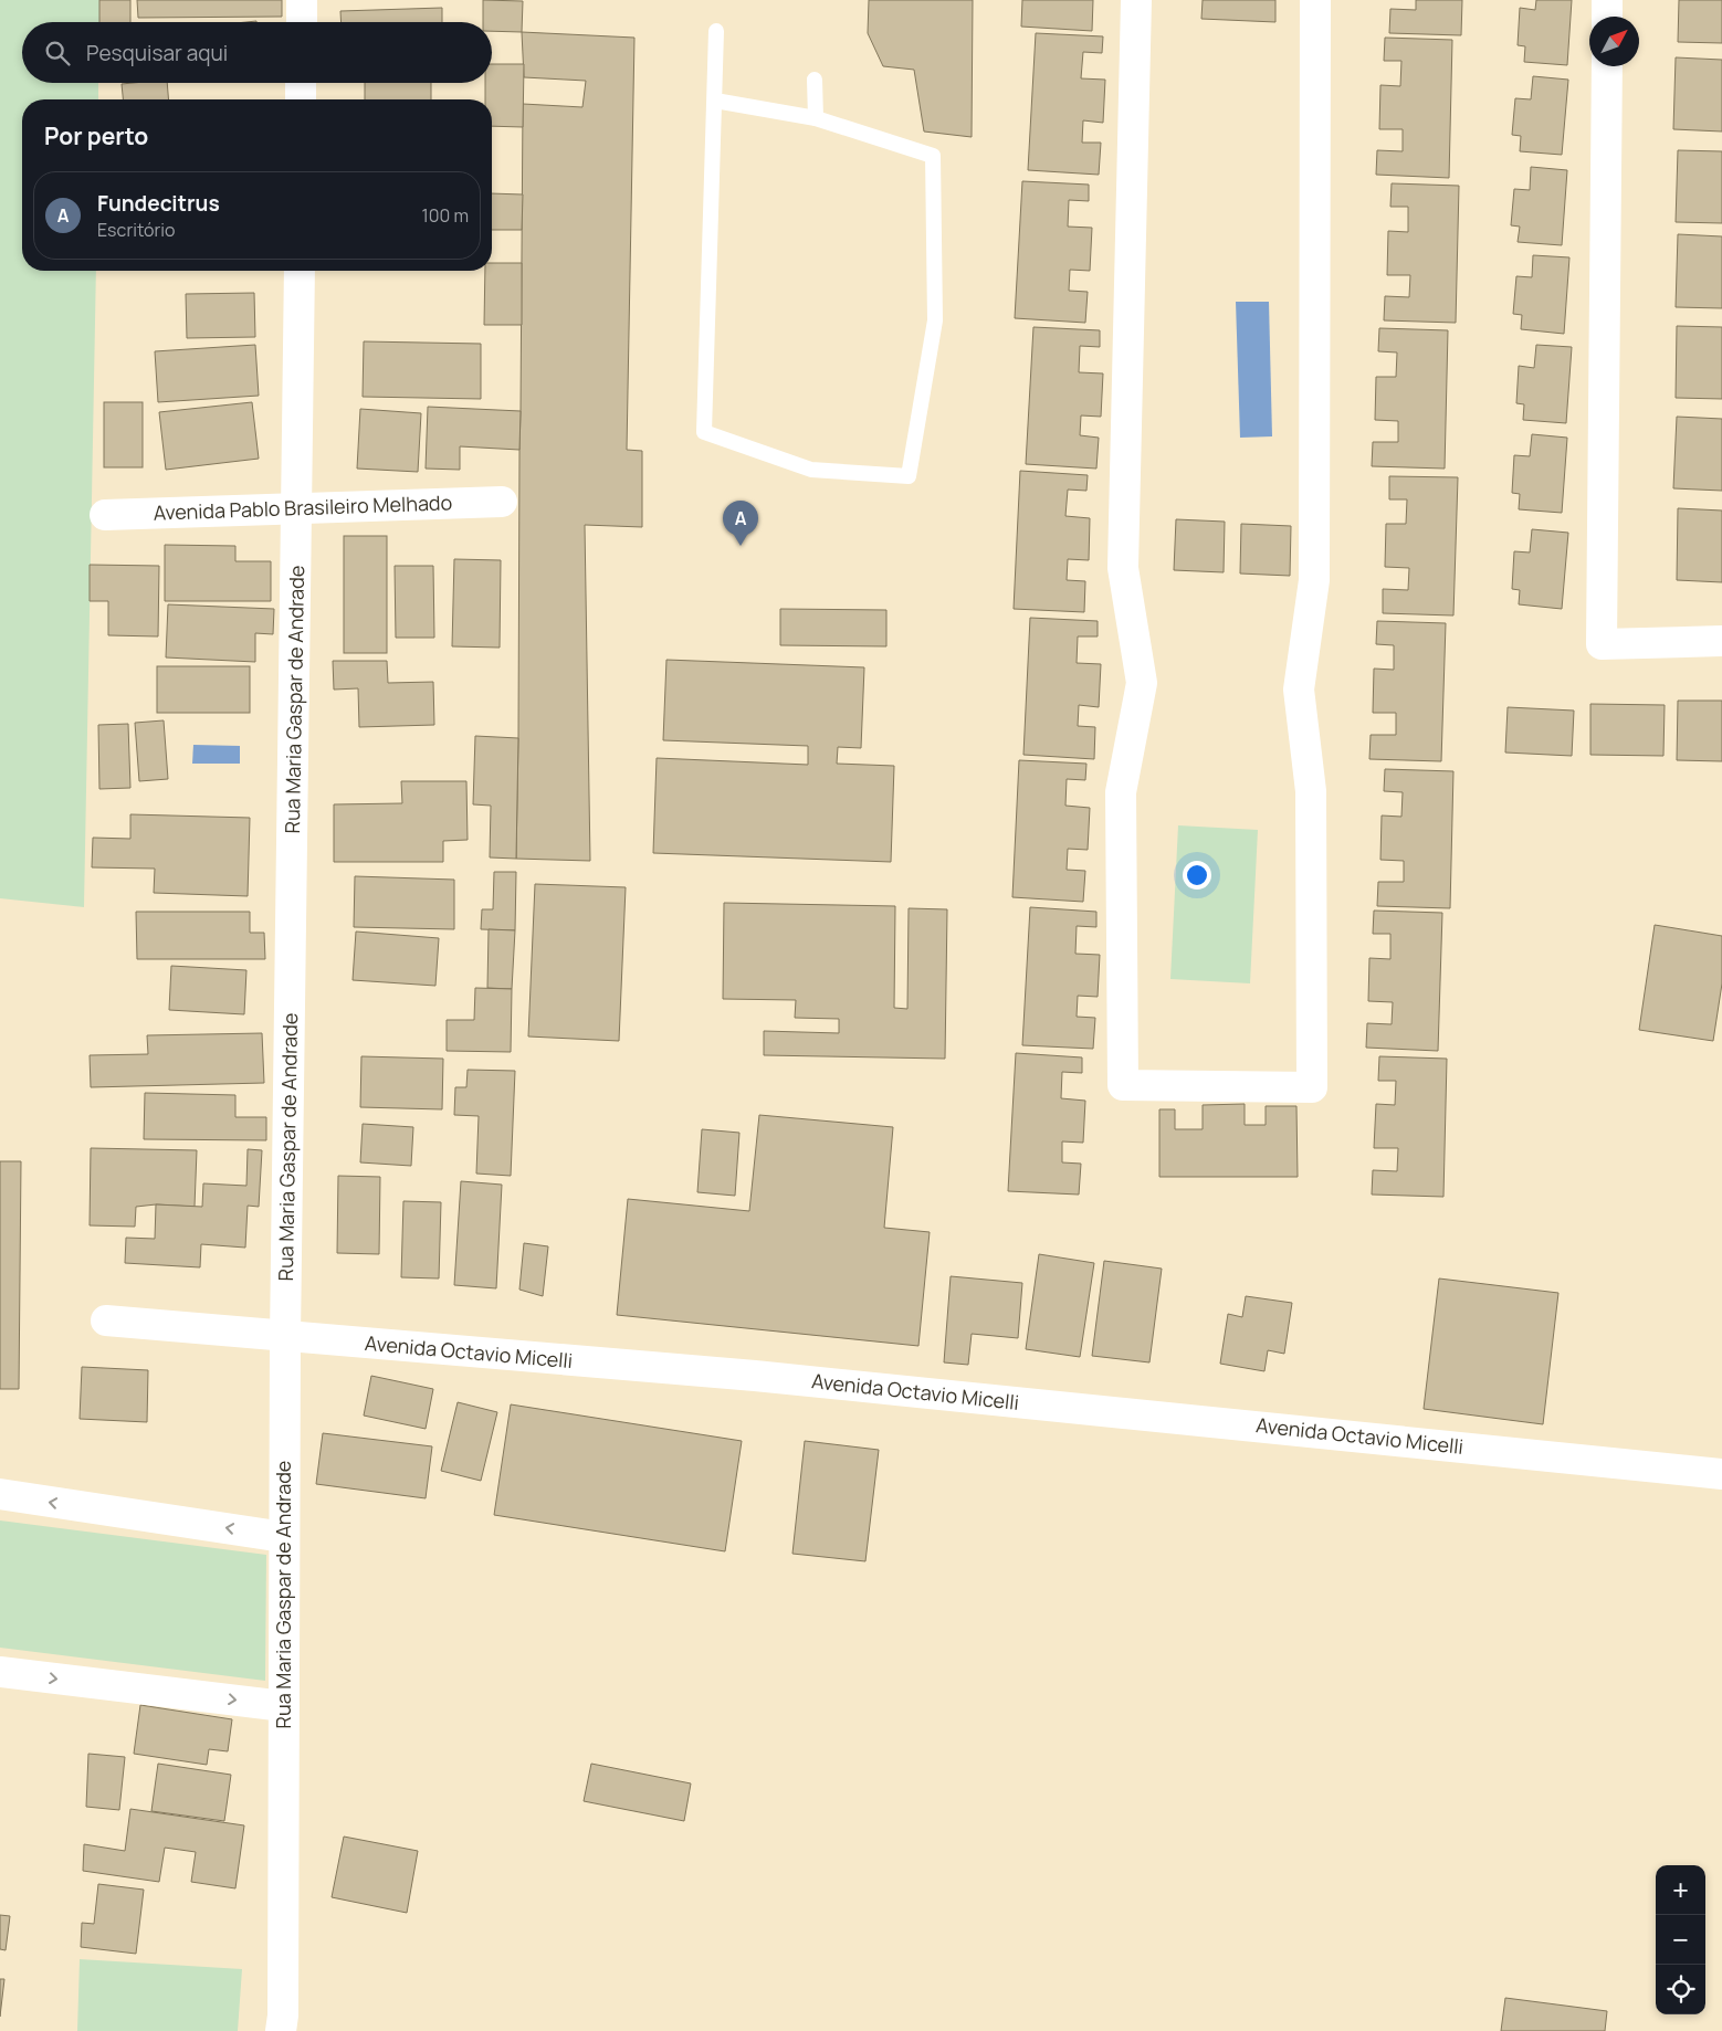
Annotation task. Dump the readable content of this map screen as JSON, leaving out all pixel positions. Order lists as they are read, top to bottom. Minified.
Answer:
{"streets":{"street":["Avenida Pablo Brasileiro Melhado","Rua Maria Gaspar de Andrade","Avenida Octavio Micelli"]},"crossings":[["Avenida Pablo Brasileiro Melhado","Rua Maria Gaspar de Andrade"],["Rua Maria Gaspar de Andrade","Avenida Octavio Micelli"]],"north":"top right","page":{"search":"Pesquisar aqui","heading":"Por perto","list":[{"mark":"A","name":"Fundecitrus","note":"Escritório","value":"100 m"}],"pins":"A","map_buttons":["+","−"]}}
